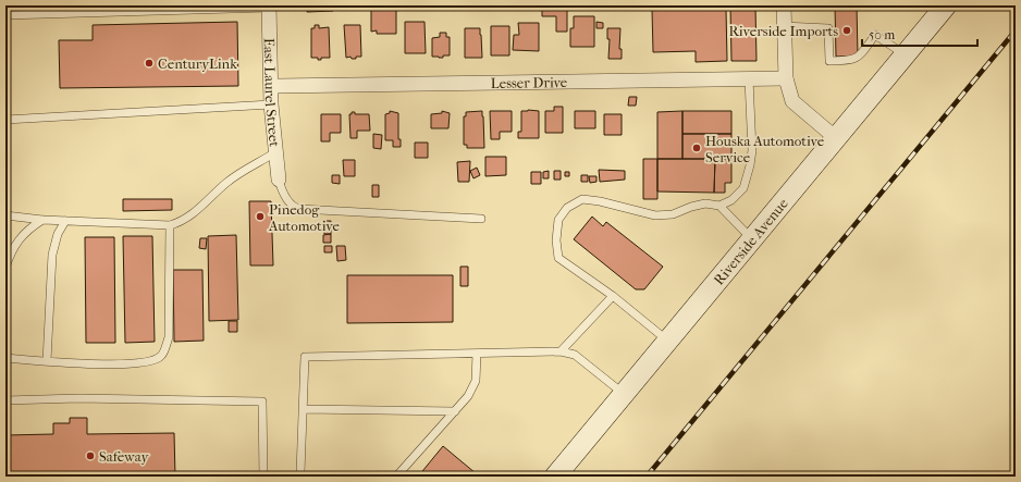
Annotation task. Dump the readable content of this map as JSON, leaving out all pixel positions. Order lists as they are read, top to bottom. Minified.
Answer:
{"streets":{"main road":["Riverside Avenue"],"street":["Lesser Drive","East Laurel Street"]},"crossings":[["Lesser Drive","East Laurel Street"]],"places":["Riverside Imports","CenturyLink","Houska Automotive Service","Pinedog Automotive","Safeway"],"scale_bar":"50 m"}
